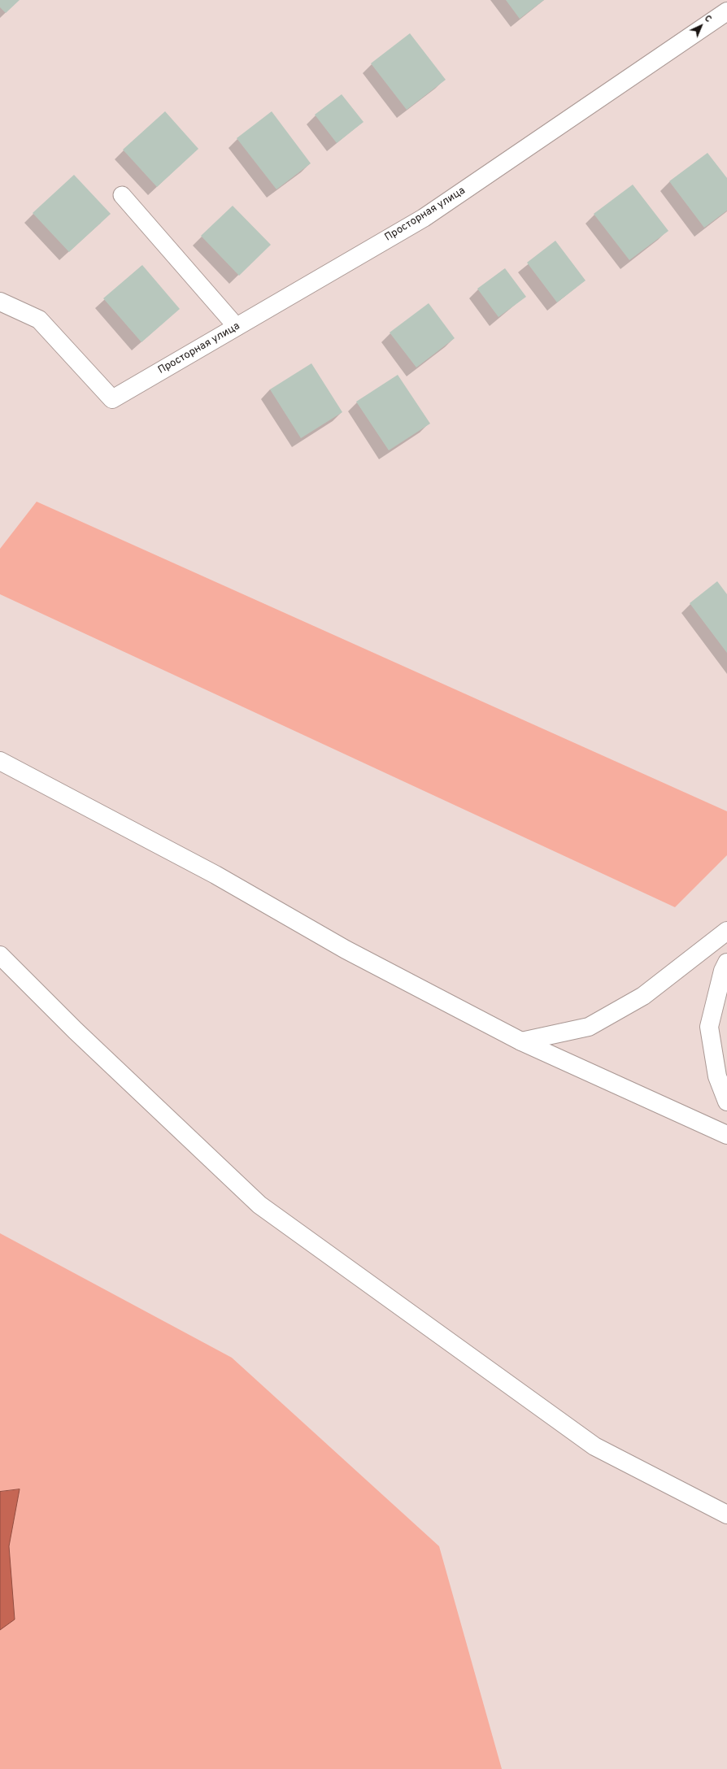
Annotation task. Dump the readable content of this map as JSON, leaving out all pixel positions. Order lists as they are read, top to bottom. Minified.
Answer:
{"streets":{"main road":["Просторная улица"]},"north":"top right"}
